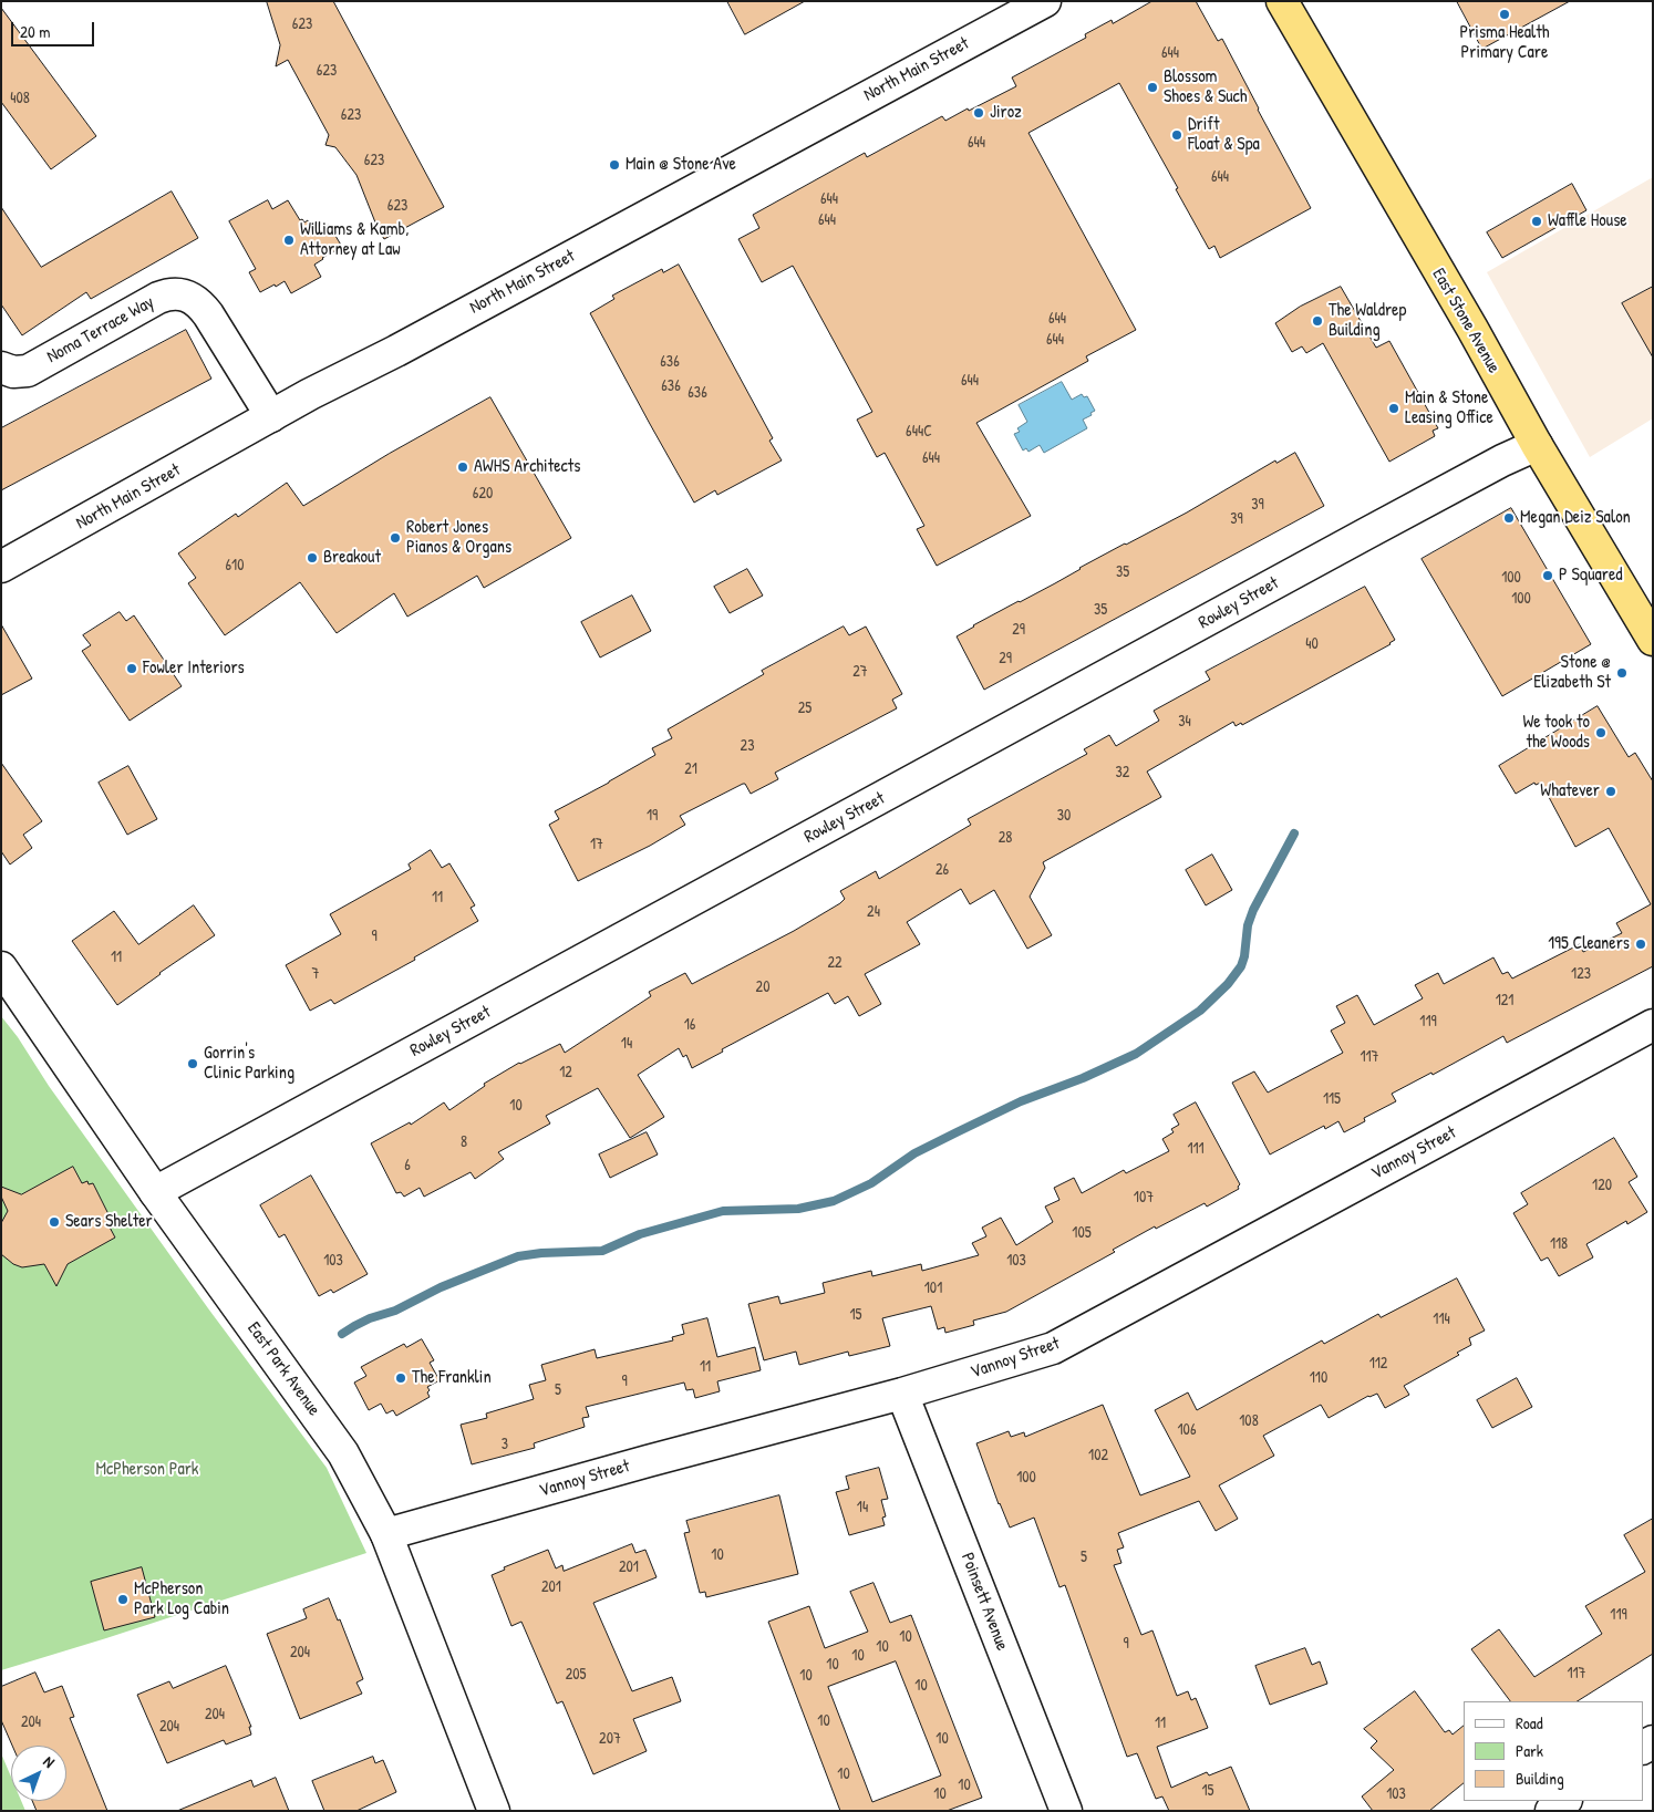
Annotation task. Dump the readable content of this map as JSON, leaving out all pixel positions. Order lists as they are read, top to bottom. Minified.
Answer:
{"streets":{"highway":["East Stone Avenue"],"street":["North Main Street","Noma Terrace Way","Rowley Street","Vannoy Street","East Park Avenue","Poinsett Avenue"]},"crossings":[["North Main Street","Noma Terrace Way"],["East Stone Avenue","Rowley Street"],["Rowley Street","East Park Avenue"],["Vannoy Street","East Park Avenue"],["Vannoy Street","Poinsett Avenue"]],"parks":["McPherson Park"],"places":["Prisma Health Primary Care","Blossom Shoes & Such","Jiroz","Drift Float & Spa","Main @ Stone Ave","Waffle House","Williams & Kamb, Attorney at Law","The Waldrep Building","Main & Stone Leasing Office","AWHS Architects","Megan Deiz Salon","Robert Jones Pianos & Organs","Breakout","P Squared","Fowler Interiors","Stone @ Elizabeth St","We took to the Woods","Whatever","195 Cleaners","Gorrin's Clinic Parking","Sears Shelter","The Franklin","McPherson Park Log Cabin"],"house_numbers":["623","644","623","408","623","644","623","644","644","623","644","644","644","636","644","636","636","644C","644","620","39","39","610","35","100","100","35","29","40","29","27","25","34","23","21","32","19","30","28","17","26","11","24","9","11","22","7","123","20","121","119","16","14","117","12","115","10","8","111","6","120","107","105","118","103","103","101","15","114","112","11","110","9","5","108","106","3","102","100","14","10","5","201","201","119","10","9","10","204","10","10","117","205","10","10","204","10","204","11","204","207","10","10","10","15","10","103"],"legend":["Road","Park","Building"],"scale_bar":"20 m","north":"top right"}
